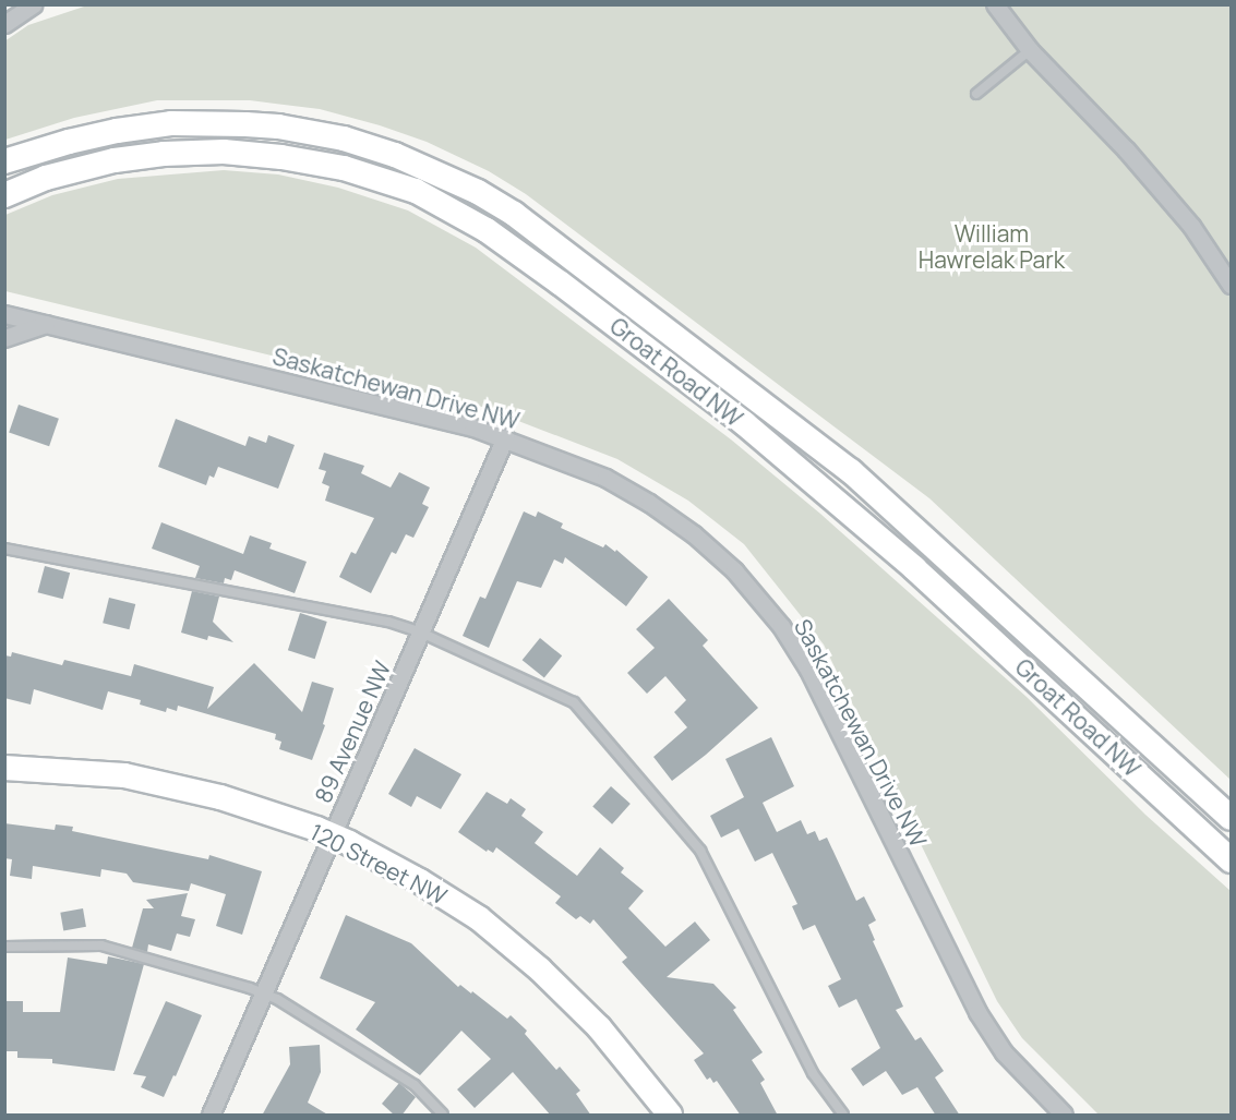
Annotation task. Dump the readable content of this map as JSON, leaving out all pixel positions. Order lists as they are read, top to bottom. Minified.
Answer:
{"streets":{"main road":["Groat Road NW","120 Street NW"],"street":["Saskatchewan Drive NW","89 Avenue NW"]},"crossings":[["Saskatchewan Drive NW","89 Avenue NW"],["89 Avenue NW","120 Street NW"]],"parks":["William Hawrelak Park"]}
